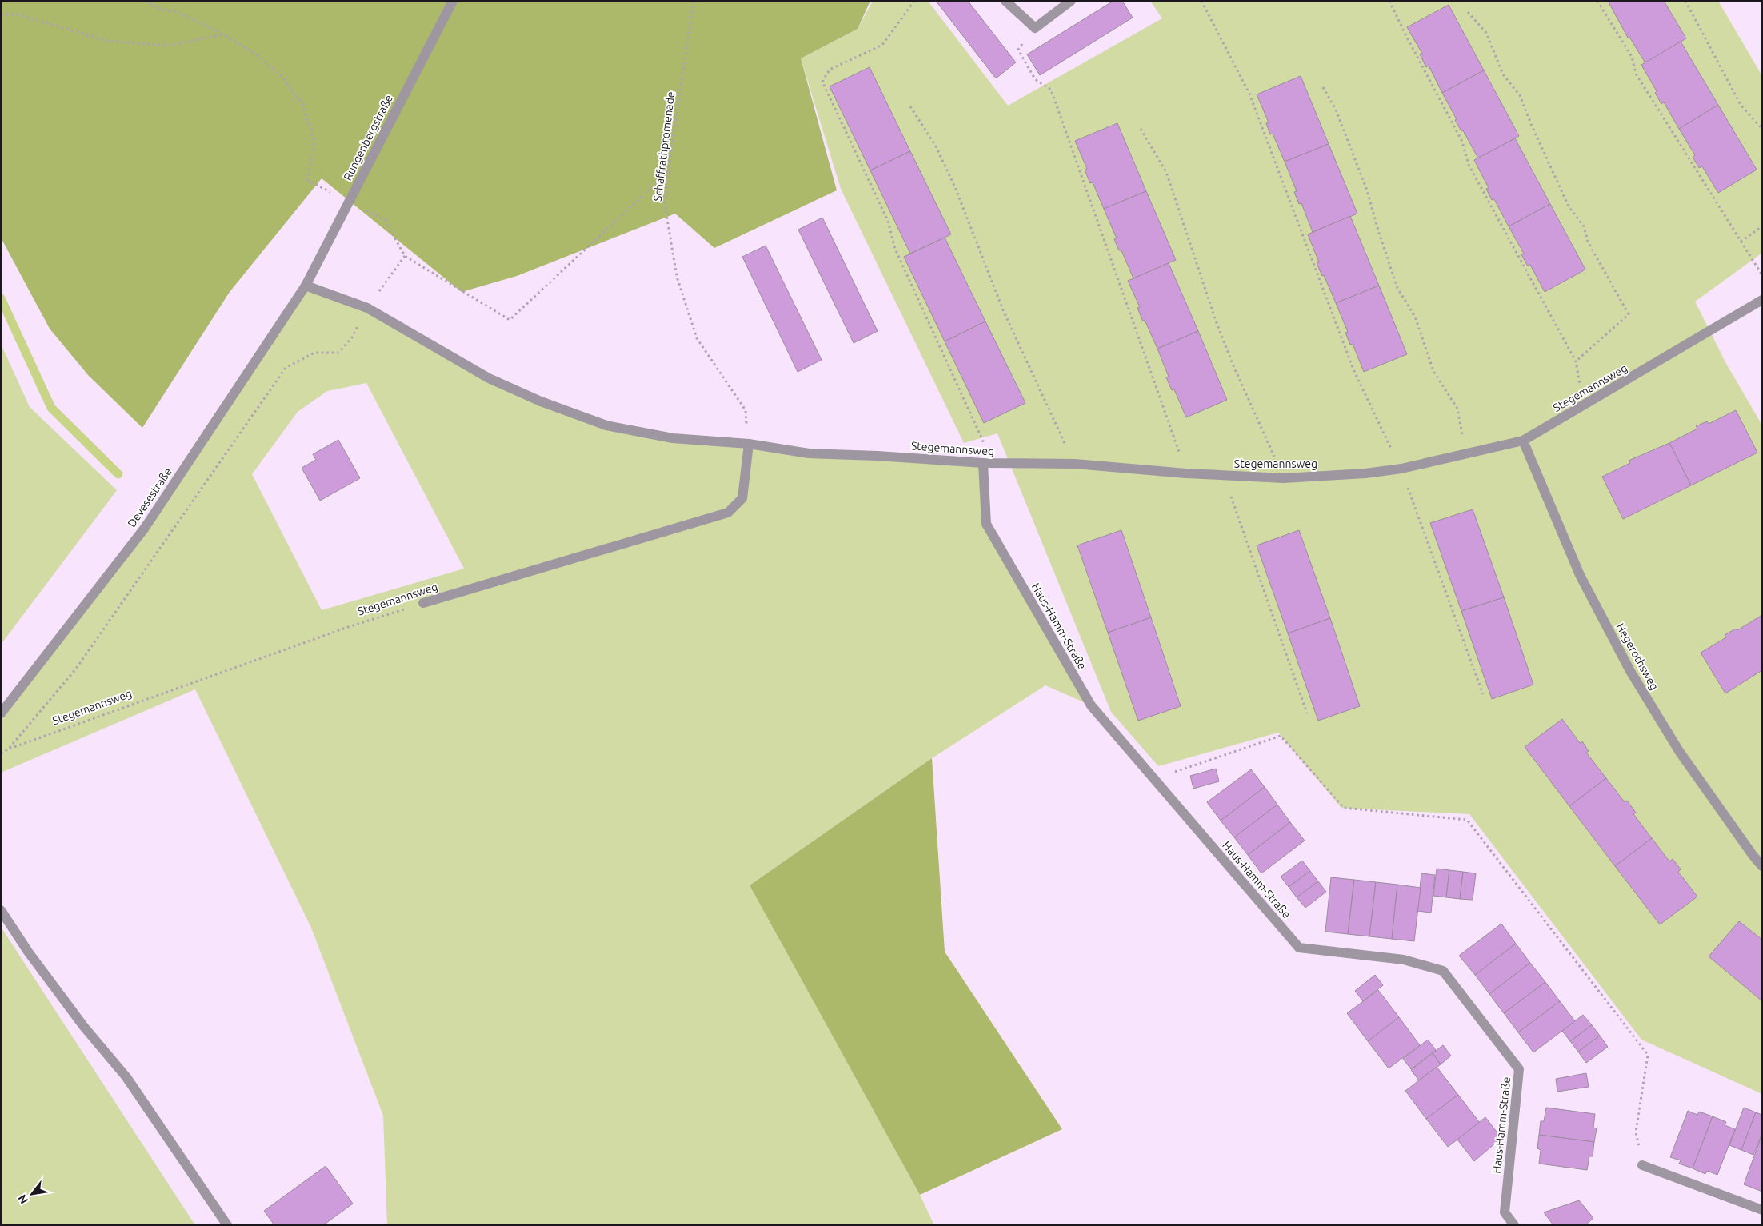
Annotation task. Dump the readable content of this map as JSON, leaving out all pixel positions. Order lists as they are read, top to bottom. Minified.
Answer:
{"streets":{"street":["Rungenbergstraße","Stegemannsweg","Devesestraße","Haus-Hamm-Straße","Hegerothsweg"],"path":["Schaffrathpromenade"]},"crossings":[["Rungenbergstraße","Stegemannsweg"],["Rungenbergstraße","Devesestraße"],["Schaffrathpromenade","Stegemannsweg"],["Stegemannsweg","Devesestraße"],["Stegemannsweg","Haus-Hamm-Straße"],["Stegemannsweg","Hegerothsweg"]],"north":"bottom left"}
